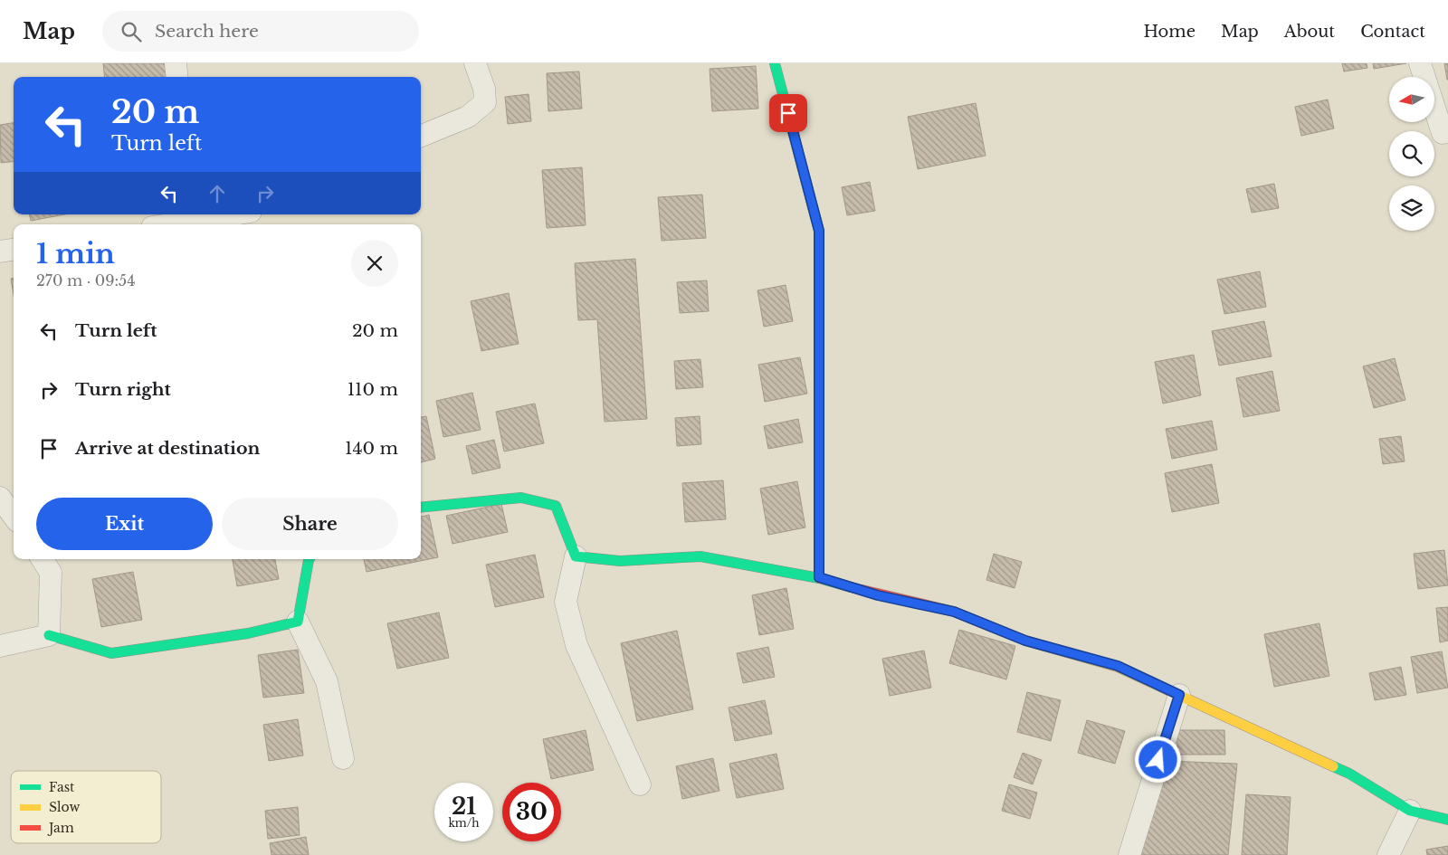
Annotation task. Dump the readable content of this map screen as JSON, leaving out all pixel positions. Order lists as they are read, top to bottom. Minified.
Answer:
{"legend":["Fast","Slow","Jam"],"north":"left","page":{"header":"Map","search":"Search here","nav":["Home","Map","About","Contact"],"turn":["20 m","Turn left"],"heading":["1 min","270 m · 09:54"],"list":[{"name":"Turn left","value":"20 m"},{"name":"Turn right","value":"110 m"},{"name":"Arrive at destination","value":"140 m"}],"buttons":["Exit","Share"],"speed":"21 km/h","limit":"30"}}
